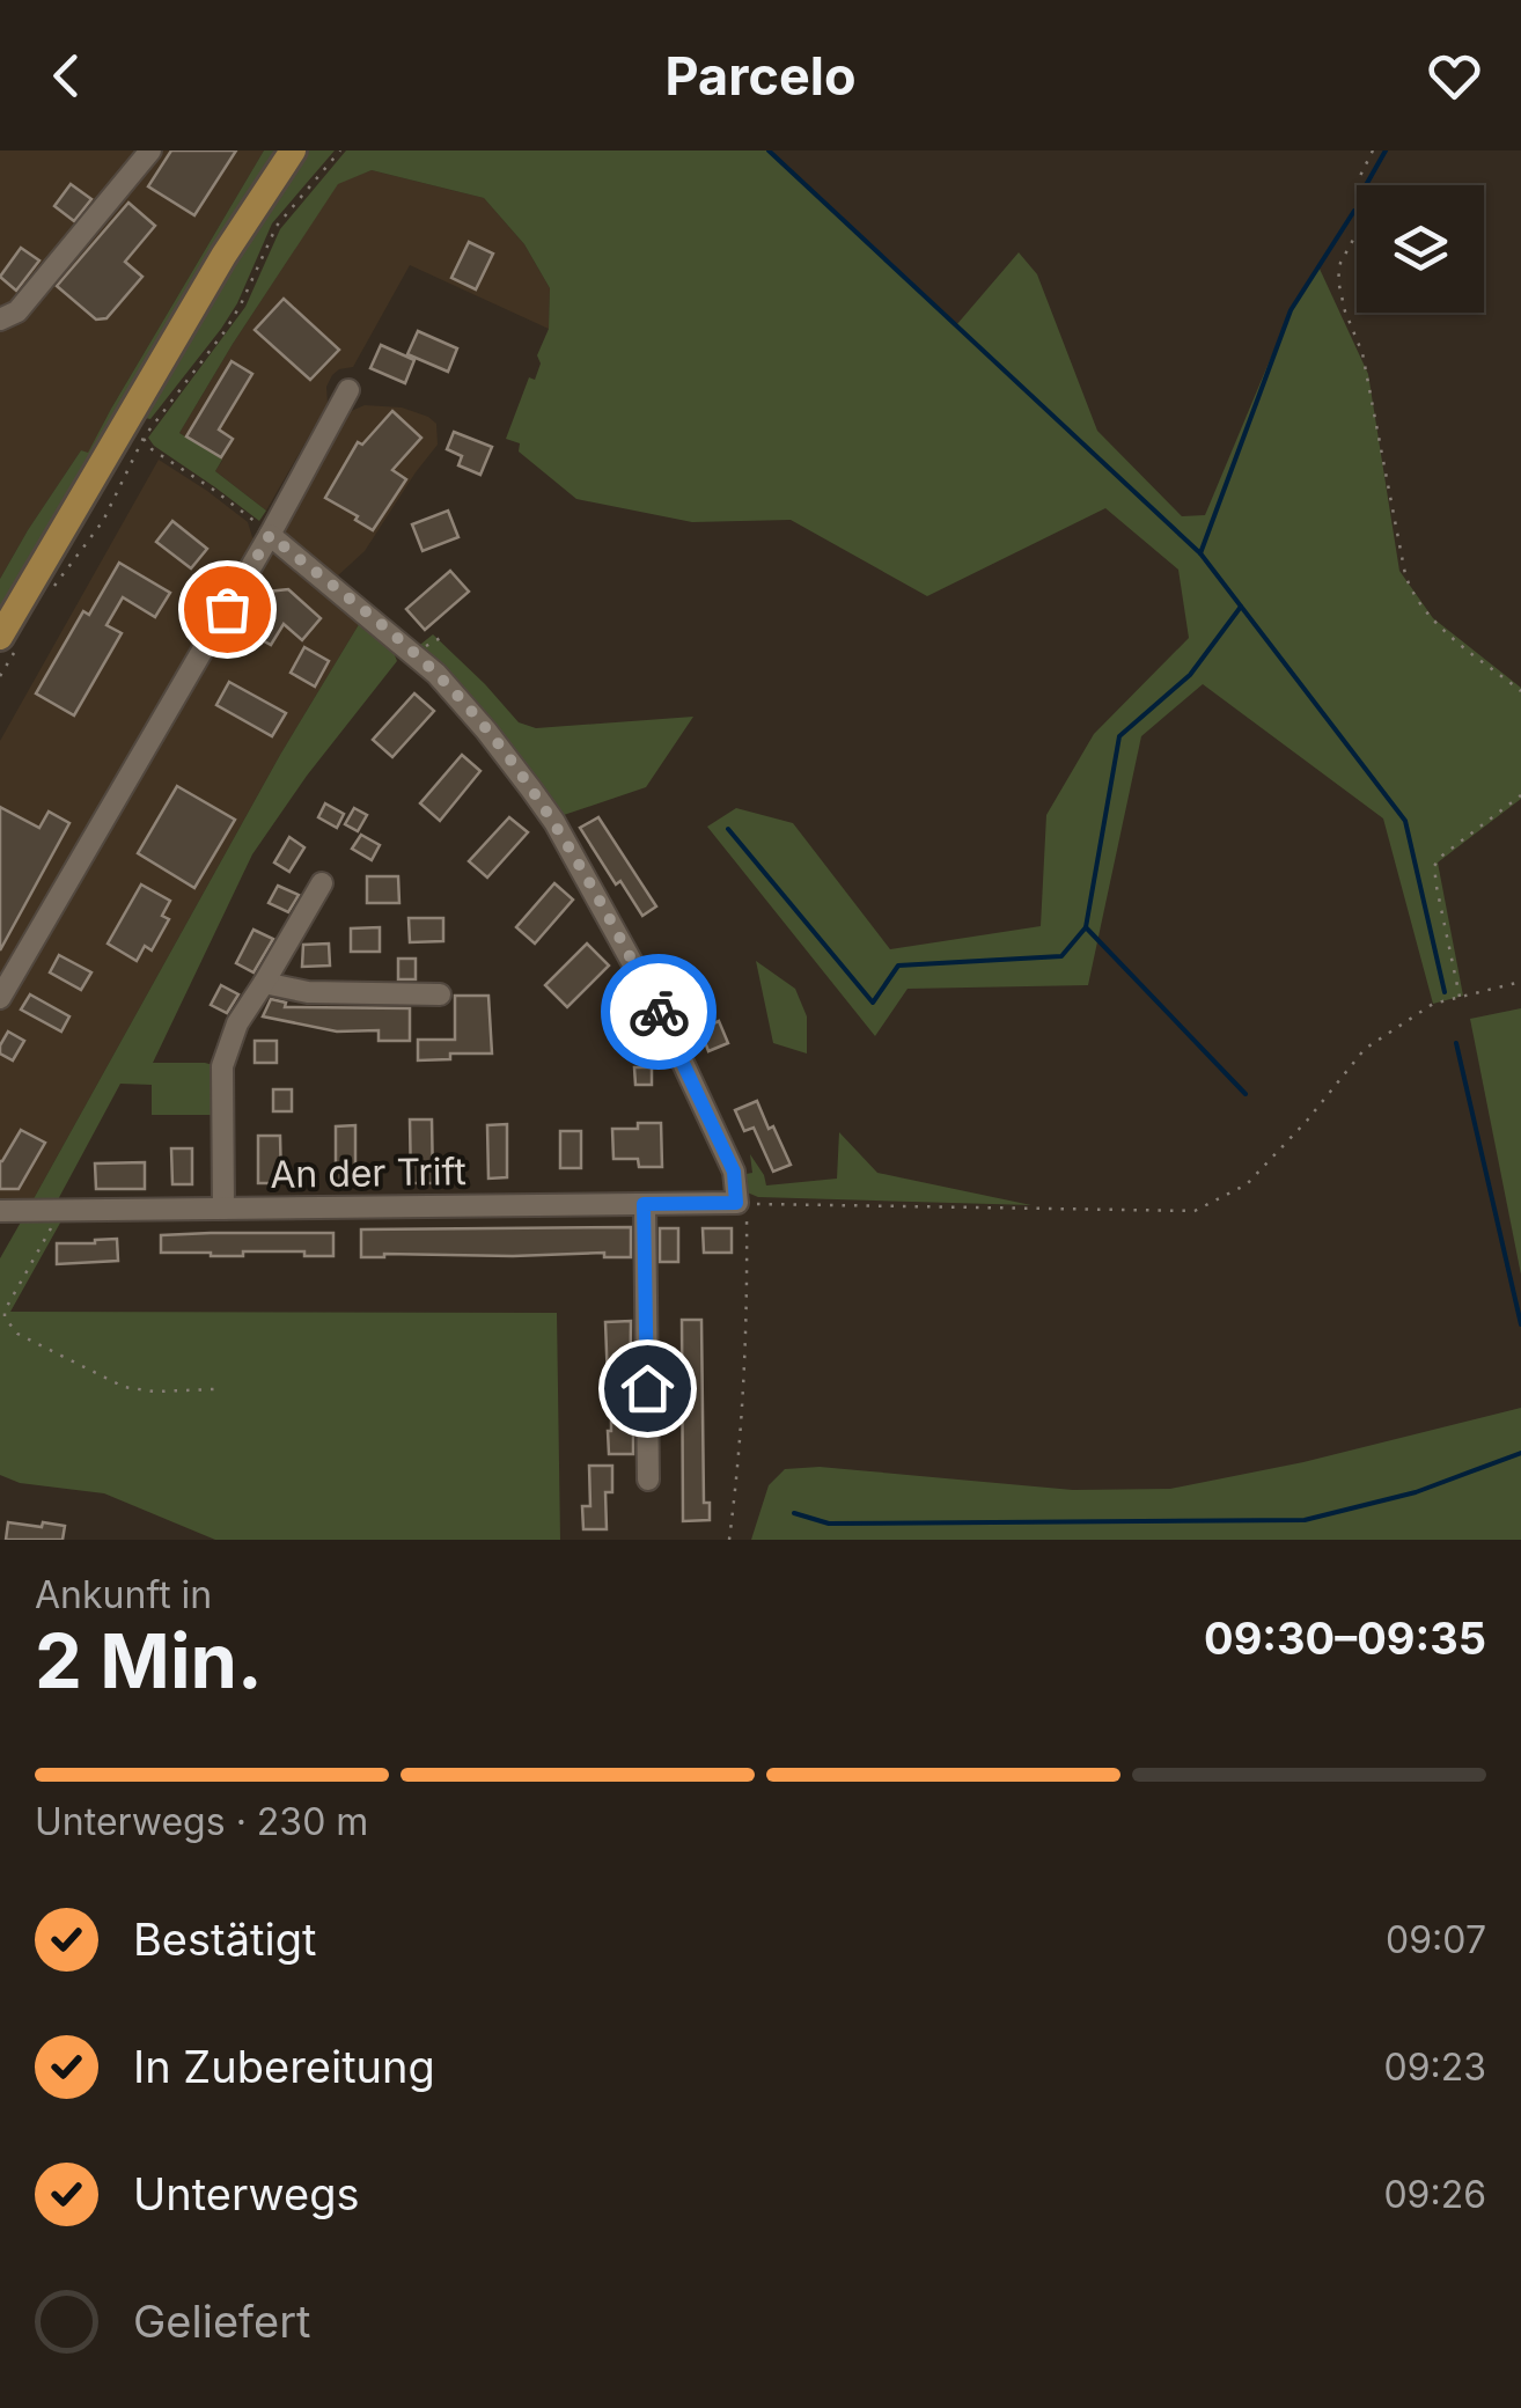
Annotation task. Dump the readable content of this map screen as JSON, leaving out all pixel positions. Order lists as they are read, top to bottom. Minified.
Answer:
{"streets":{"street":["An der Trift"]},"page":{"header":"Parcelo","heading":["2 Min.","Ankunft in","09:30–09:35"],"bar":"Unterwegs · 230 m","list":[["Bestätigt","09:07"],["In Zubereitung","09:23"],["Unterwegs","09:26"],"Geliefert"]}}
